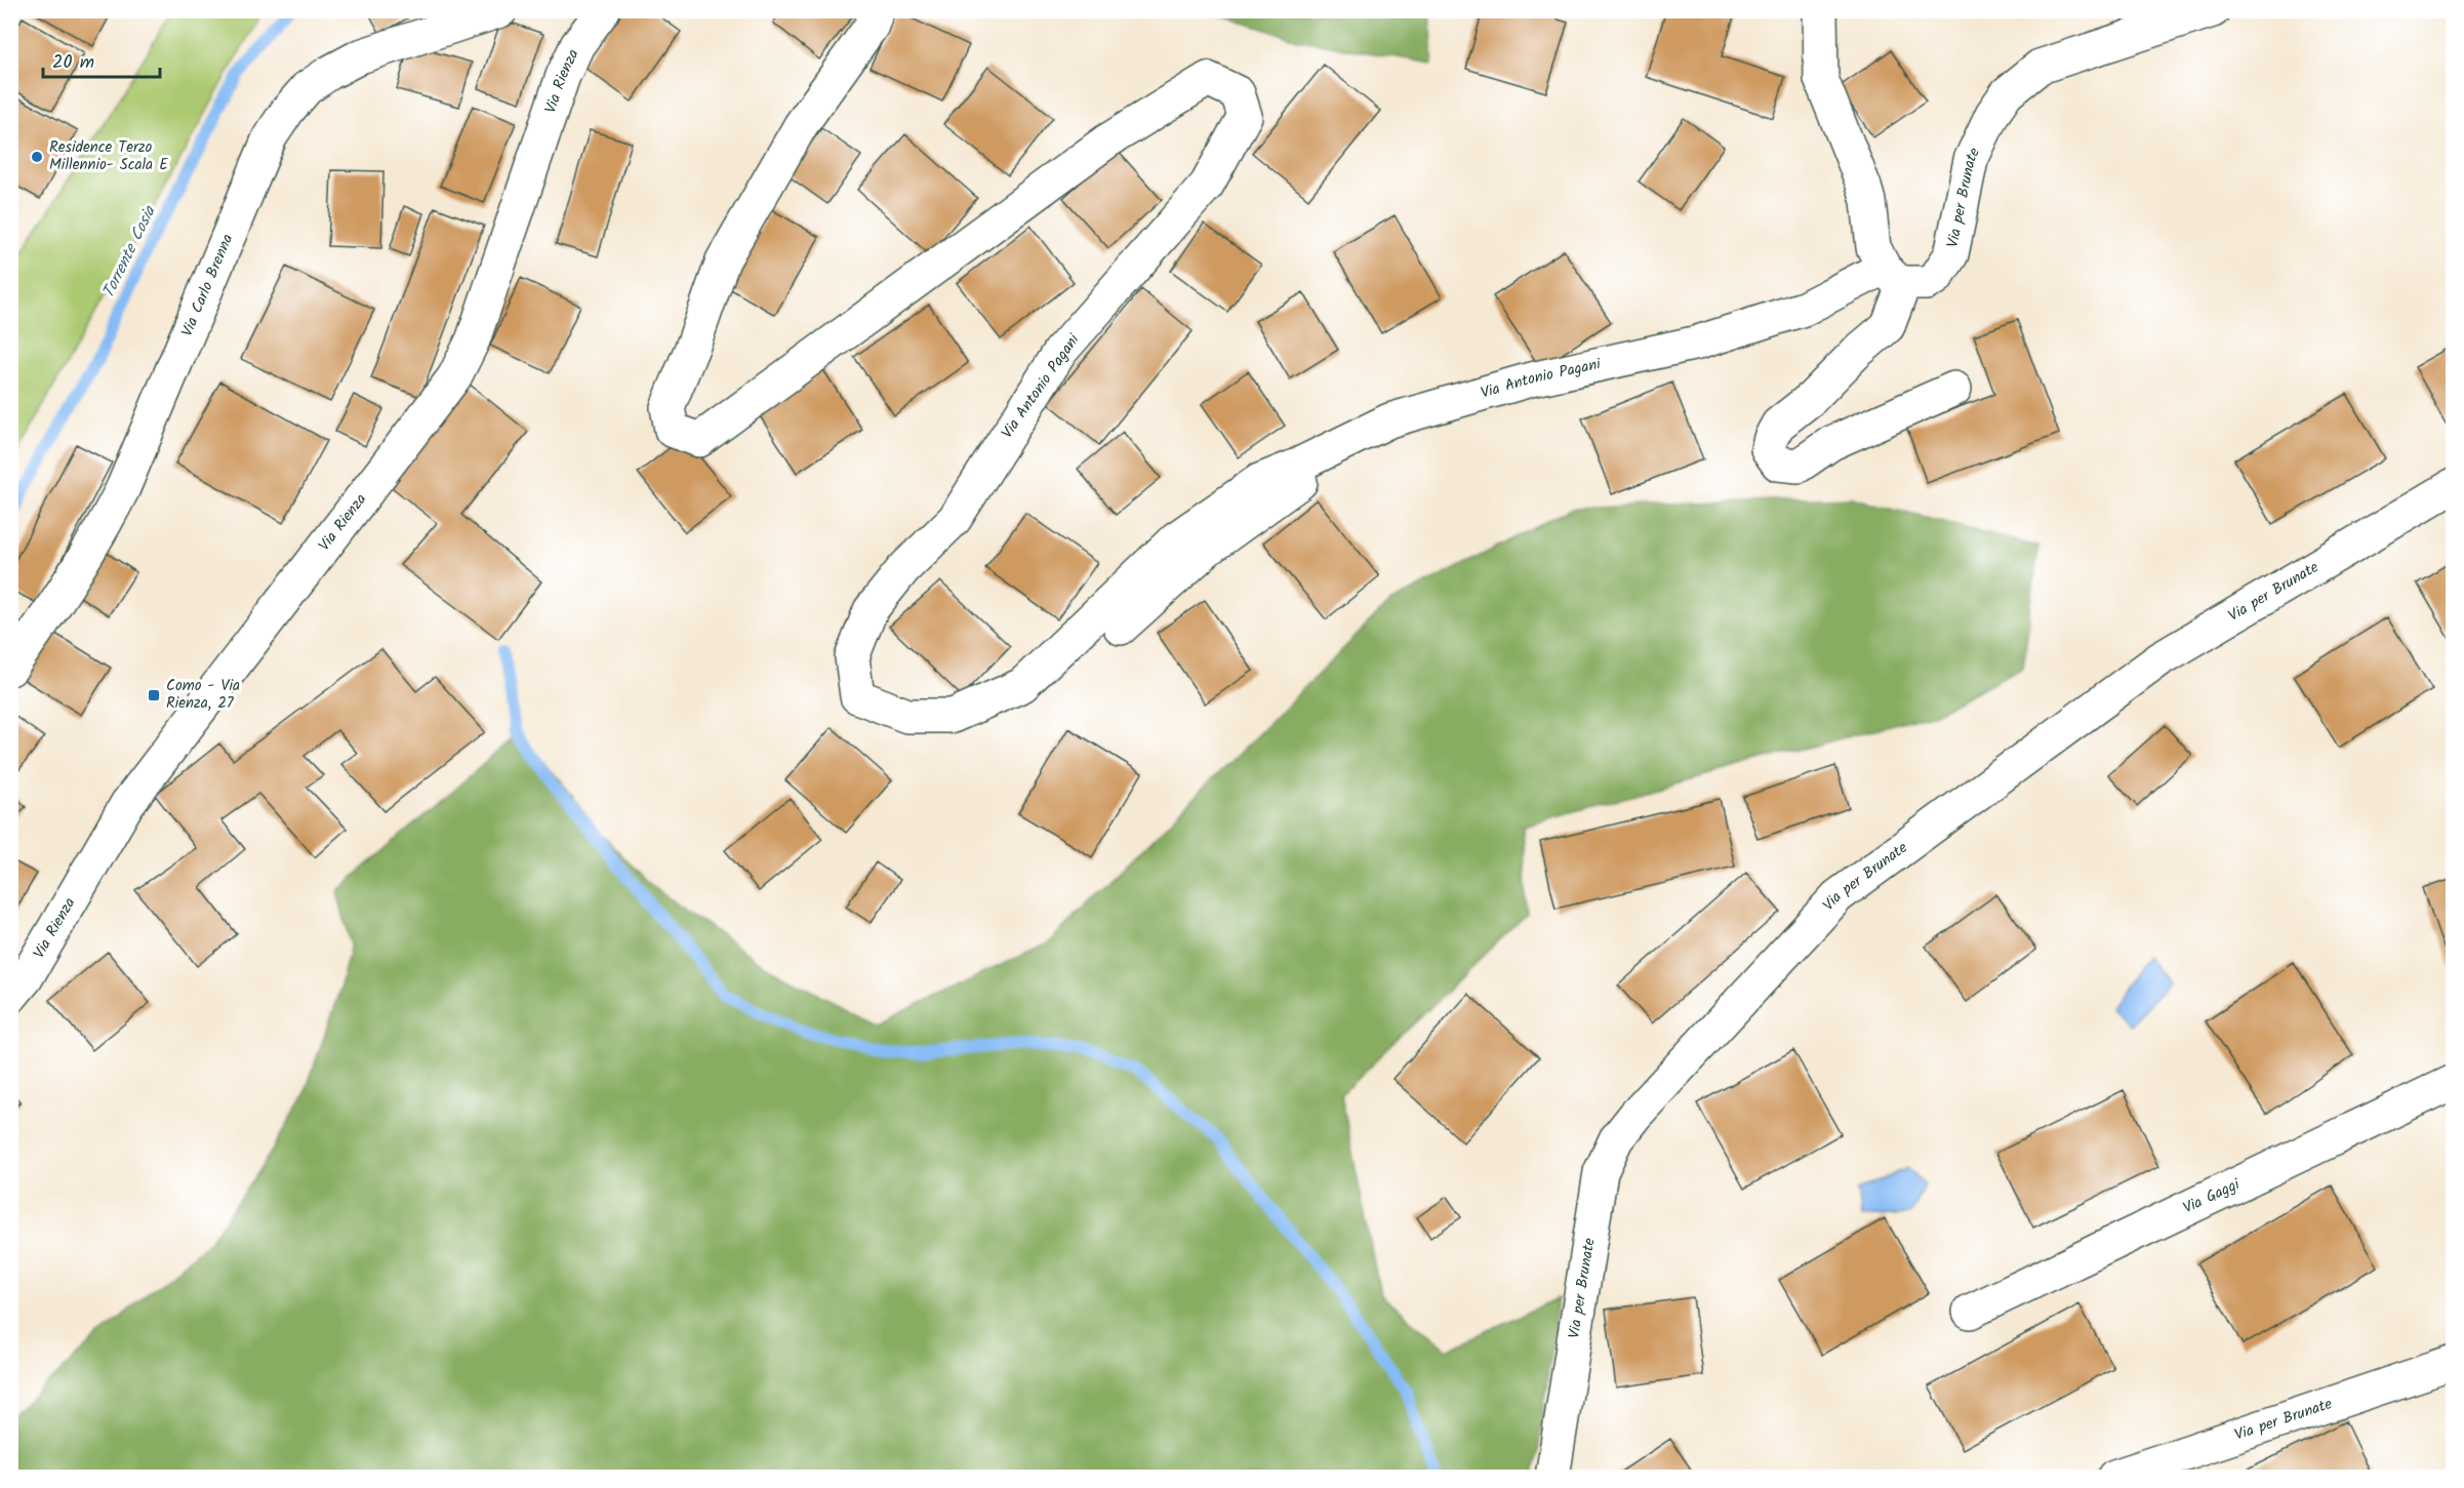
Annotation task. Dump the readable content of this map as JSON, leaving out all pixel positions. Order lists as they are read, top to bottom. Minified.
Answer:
{"streets":{"street":["Via Rienza","Via per Brunate","Via Carlo Brenna","Via Antonio Pagani","Via Gaggi"]},"crossings":[["Via per Brunate","Via Antonio Pagani"]],"water":["Torrente Cosia"],"places":{"other":["Residence Terzo Millennio- Scala E"],"transit":["Como - Via Rienza, 27"]},"scale_bar":"20 m"}
